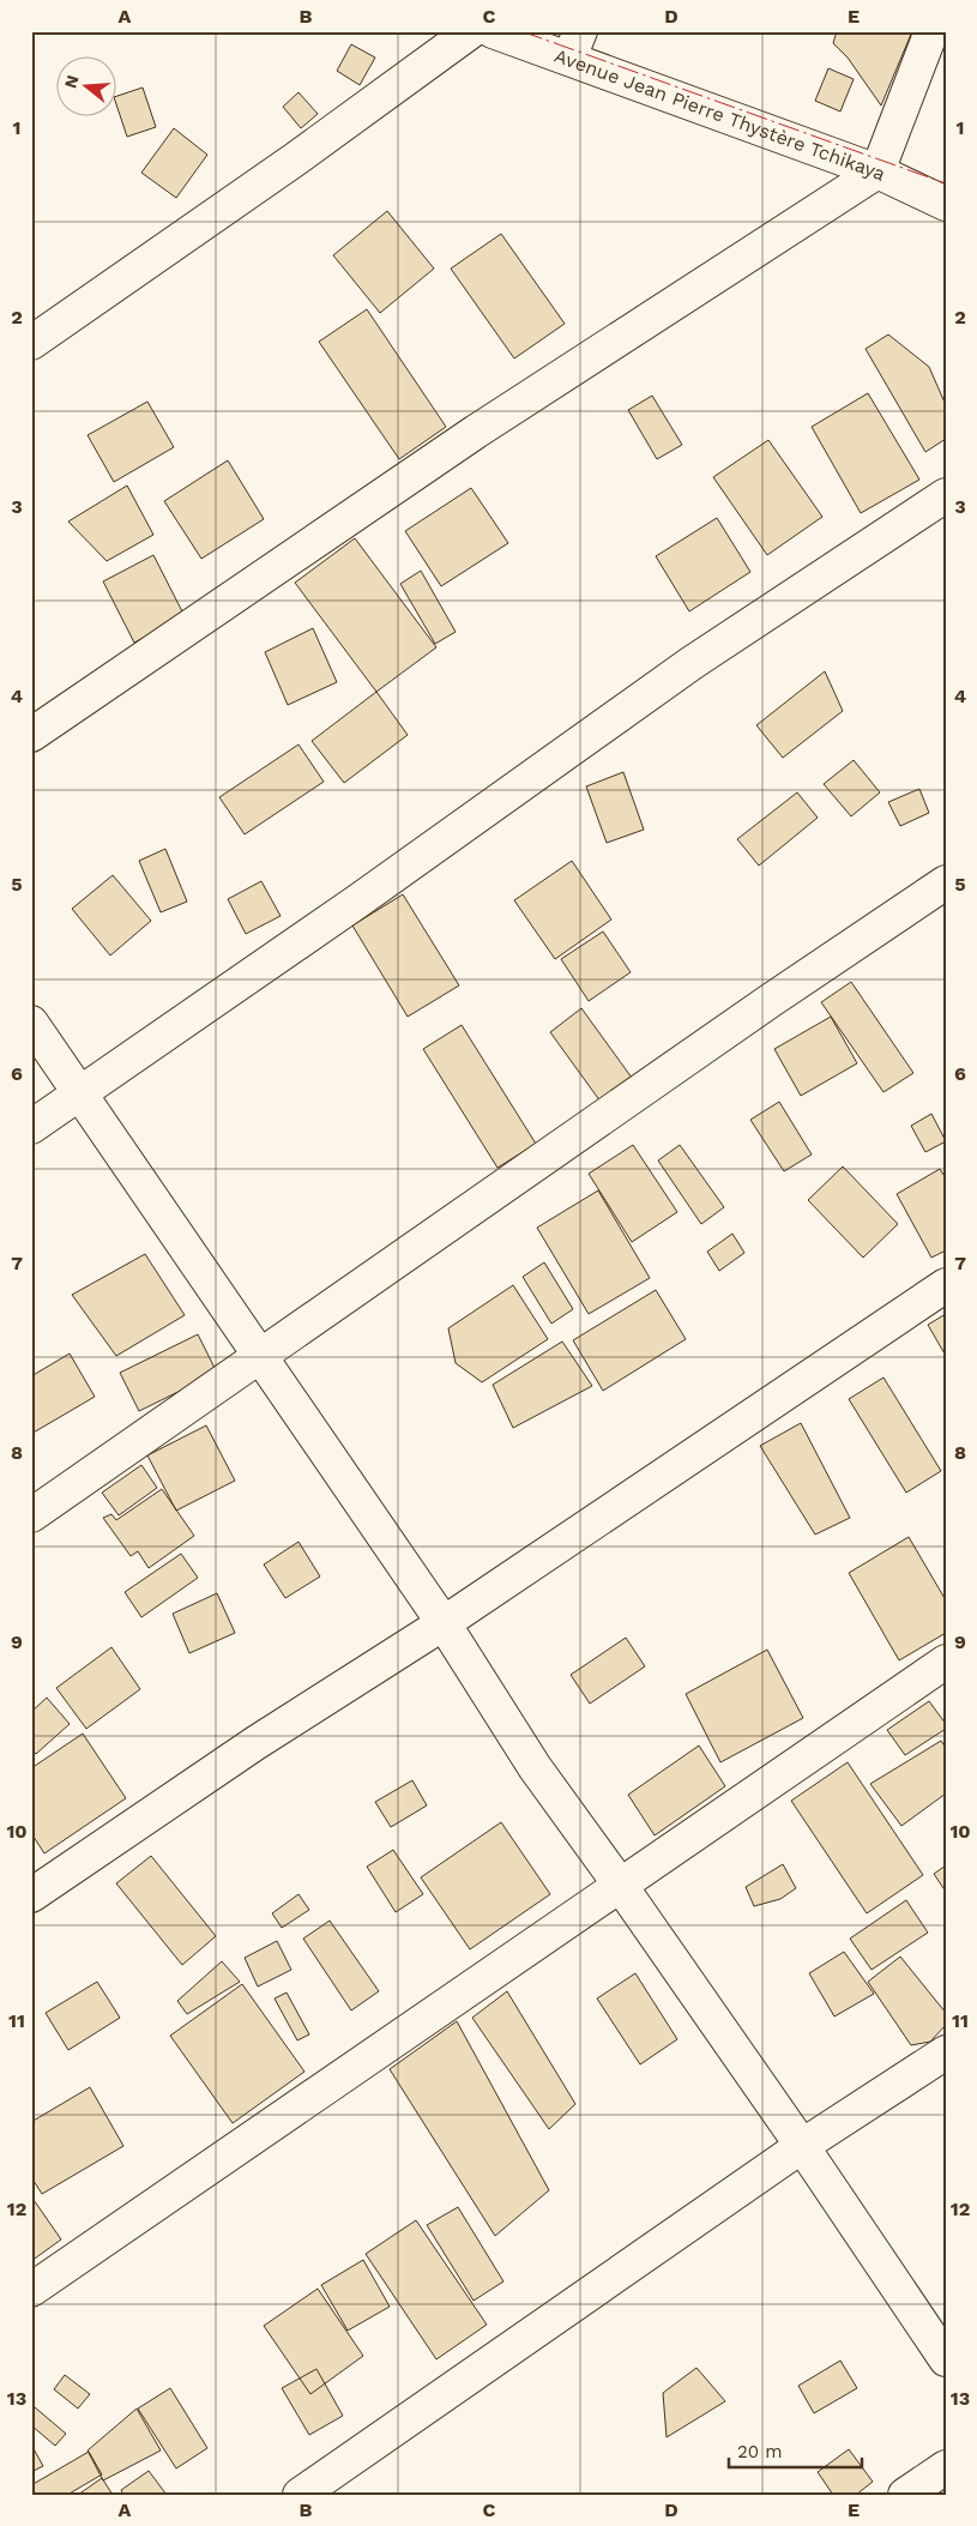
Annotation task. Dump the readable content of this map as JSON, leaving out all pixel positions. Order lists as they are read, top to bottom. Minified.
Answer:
{"streets":{"street":["Avenue Jean Pierre Thystère Tchikaya"]},"scale_bar":"20 m","north":"left","grid":{"columns":["A","B","C","D","E"],"rows":["1","2","3","4","5","6","7","8","9","10","11","12","13"]}}
